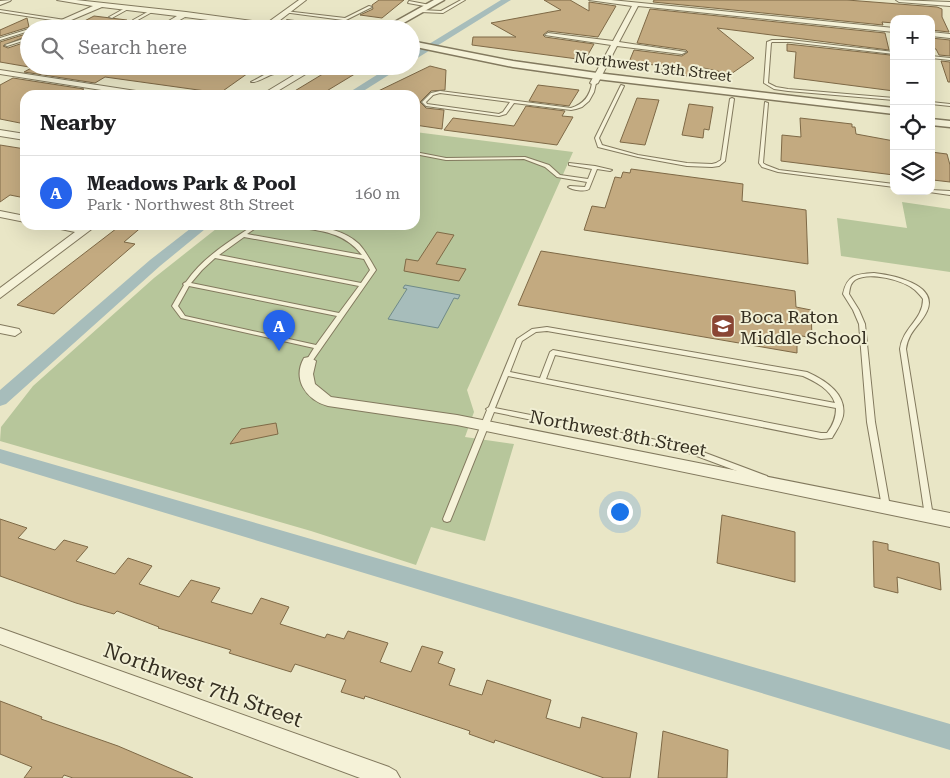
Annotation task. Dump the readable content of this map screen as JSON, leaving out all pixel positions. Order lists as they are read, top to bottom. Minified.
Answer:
{"streets":{"street":["Northwest 13th Street","Northwest 8th Street","Northwest 7th Street"]},"places":{"school or university":["Boca Raton Middle School"]},"page":{"map_buttons":["+","−"],"search":"Search here","heading":"Nearby","list":[{"mark":"A","name":"Meadows Park & Pool","note":"Park · Northwest 8th Street","value":"160 m"}],"pins":"A"}}
